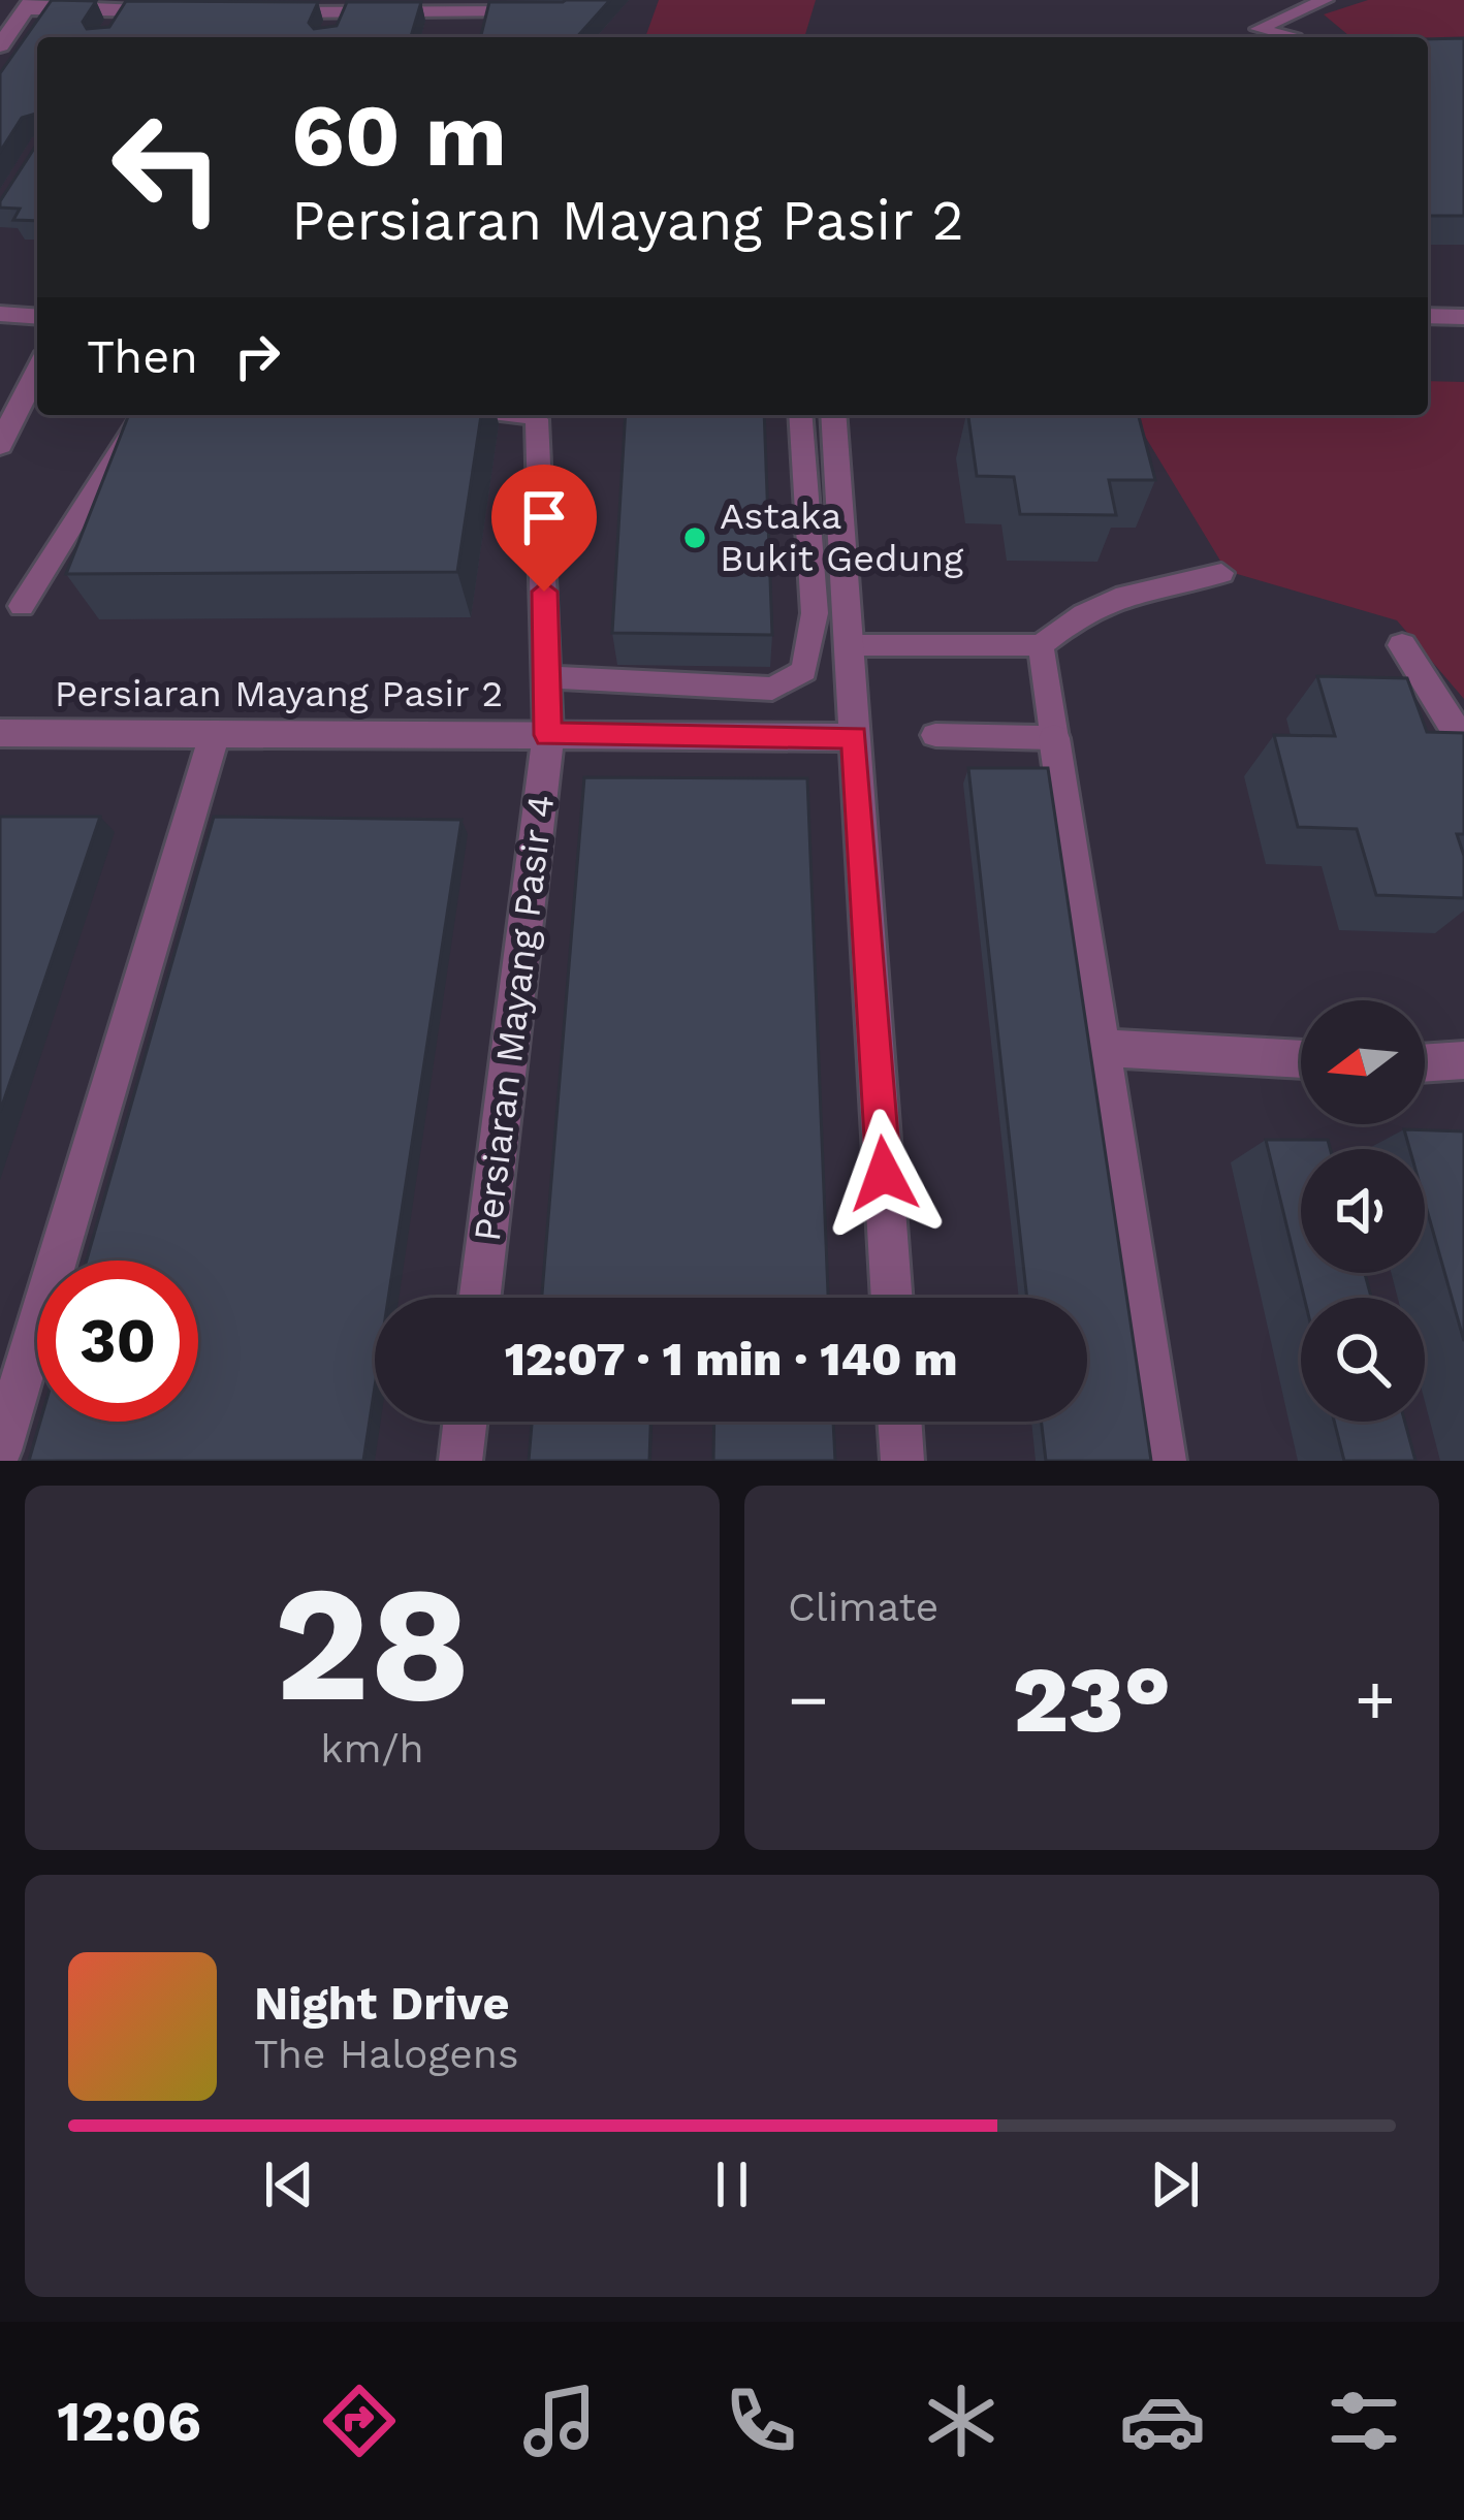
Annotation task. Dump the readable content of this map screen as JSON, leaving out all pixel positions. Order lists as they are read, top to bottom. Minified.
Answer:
{"streets":{"street":["Persiaran Mayang Pasir 2","Persiaran Mayang Pasir 4"]},"crossings":[["Persiaran Mayang Pasir 2","Persiaran Mayang Pasir 4"]],"places":["Astaka Bukit Gedung"],"north":"left","page":{"turn":["60 m","Persiaran Mayang Pasir 2"],"then":"Then","limit":"30","trip":"12:07 · 1 min · 140 m","tile":[["28","km/h"],"Climate"],"heat":["−","23°","+"],"song":["Night Drive","The Halogens"],"tabs":"12:06"}}
